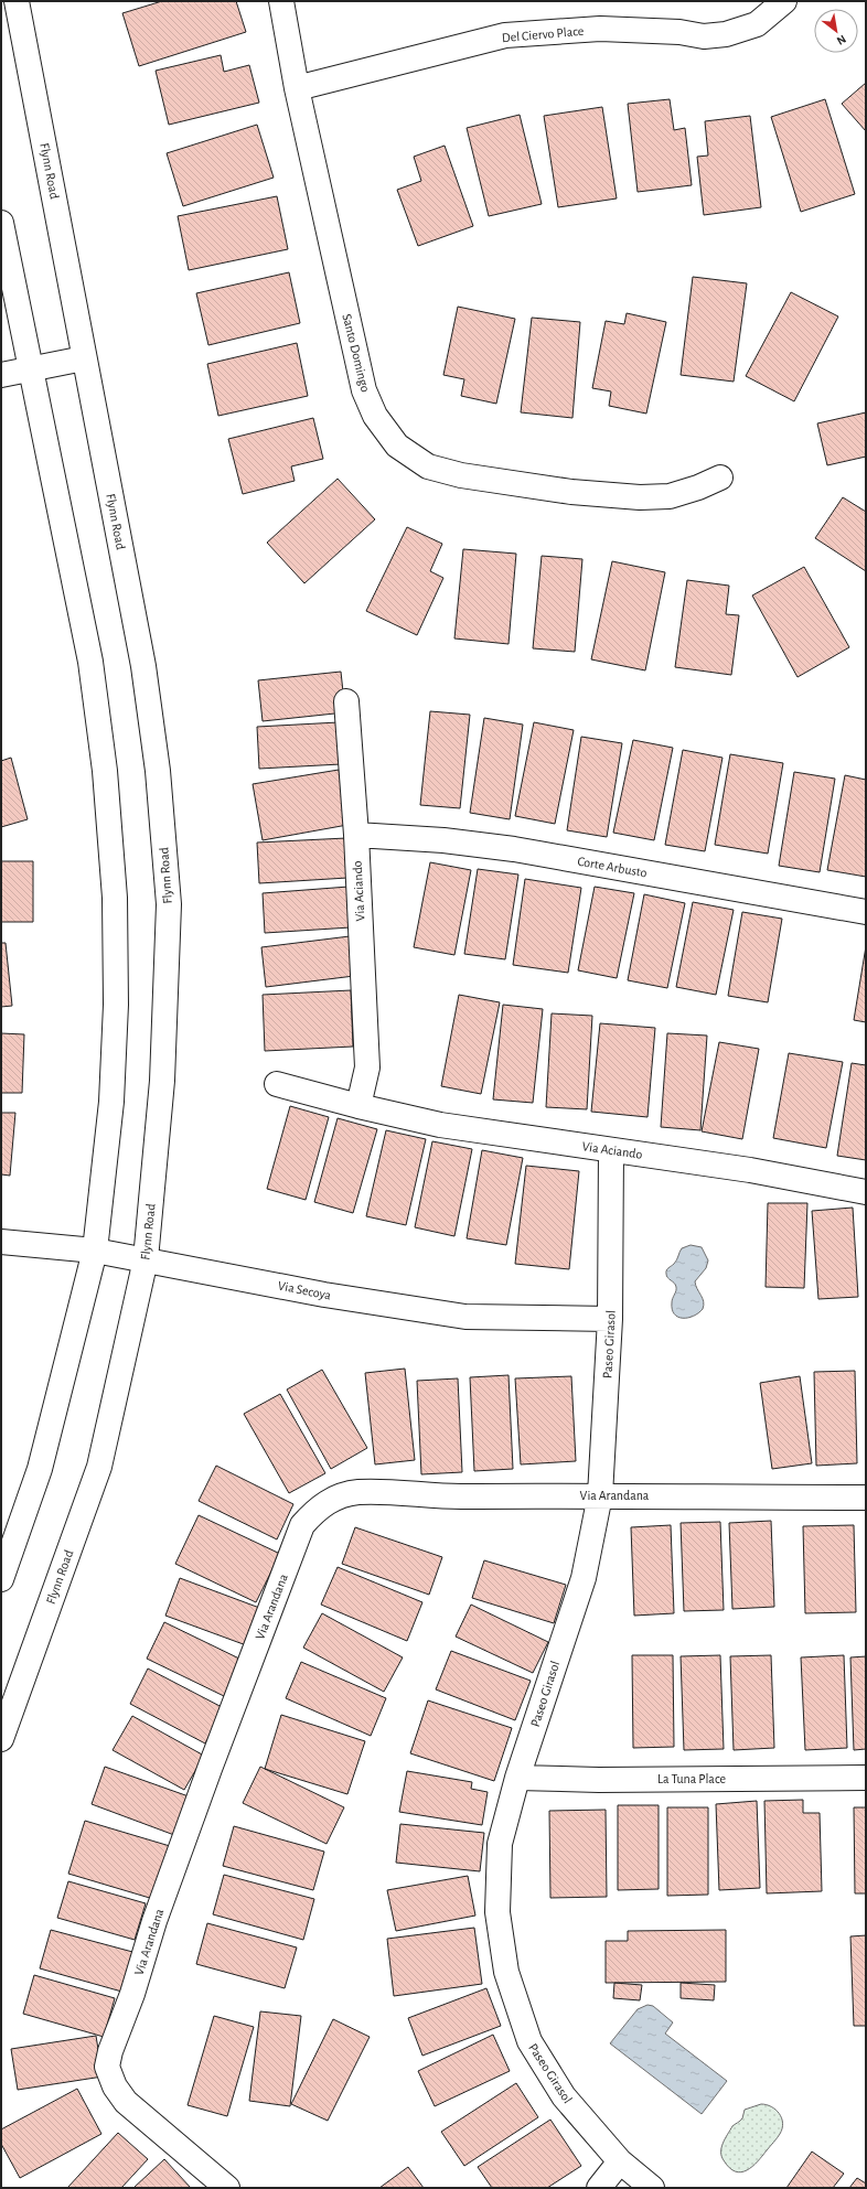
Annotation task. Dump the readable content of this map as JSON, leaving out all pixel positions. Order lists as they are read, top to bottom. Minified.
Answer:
{"streets":{"street":["Del Ciervo Place","Flynn Road","Santo Domingo","Corte Arbusto","Via Aciando","Via Secoya","Paseo Girasol","Via Arandana","La Tuna Place"]},"crossings":[["Del Ciervo Place","Santo Domingo"],["Flynn Road","Via Secoya"],["Corte Arbusto","Via Aciando"],["Via Aciando","Paseo Girasol"],["Via Secoya","Paseo Girasol"],["Paseo Girasol","Via Arandana"],["Paseo Girasol","La Tuna Place"]],"north":"bottom right"}
